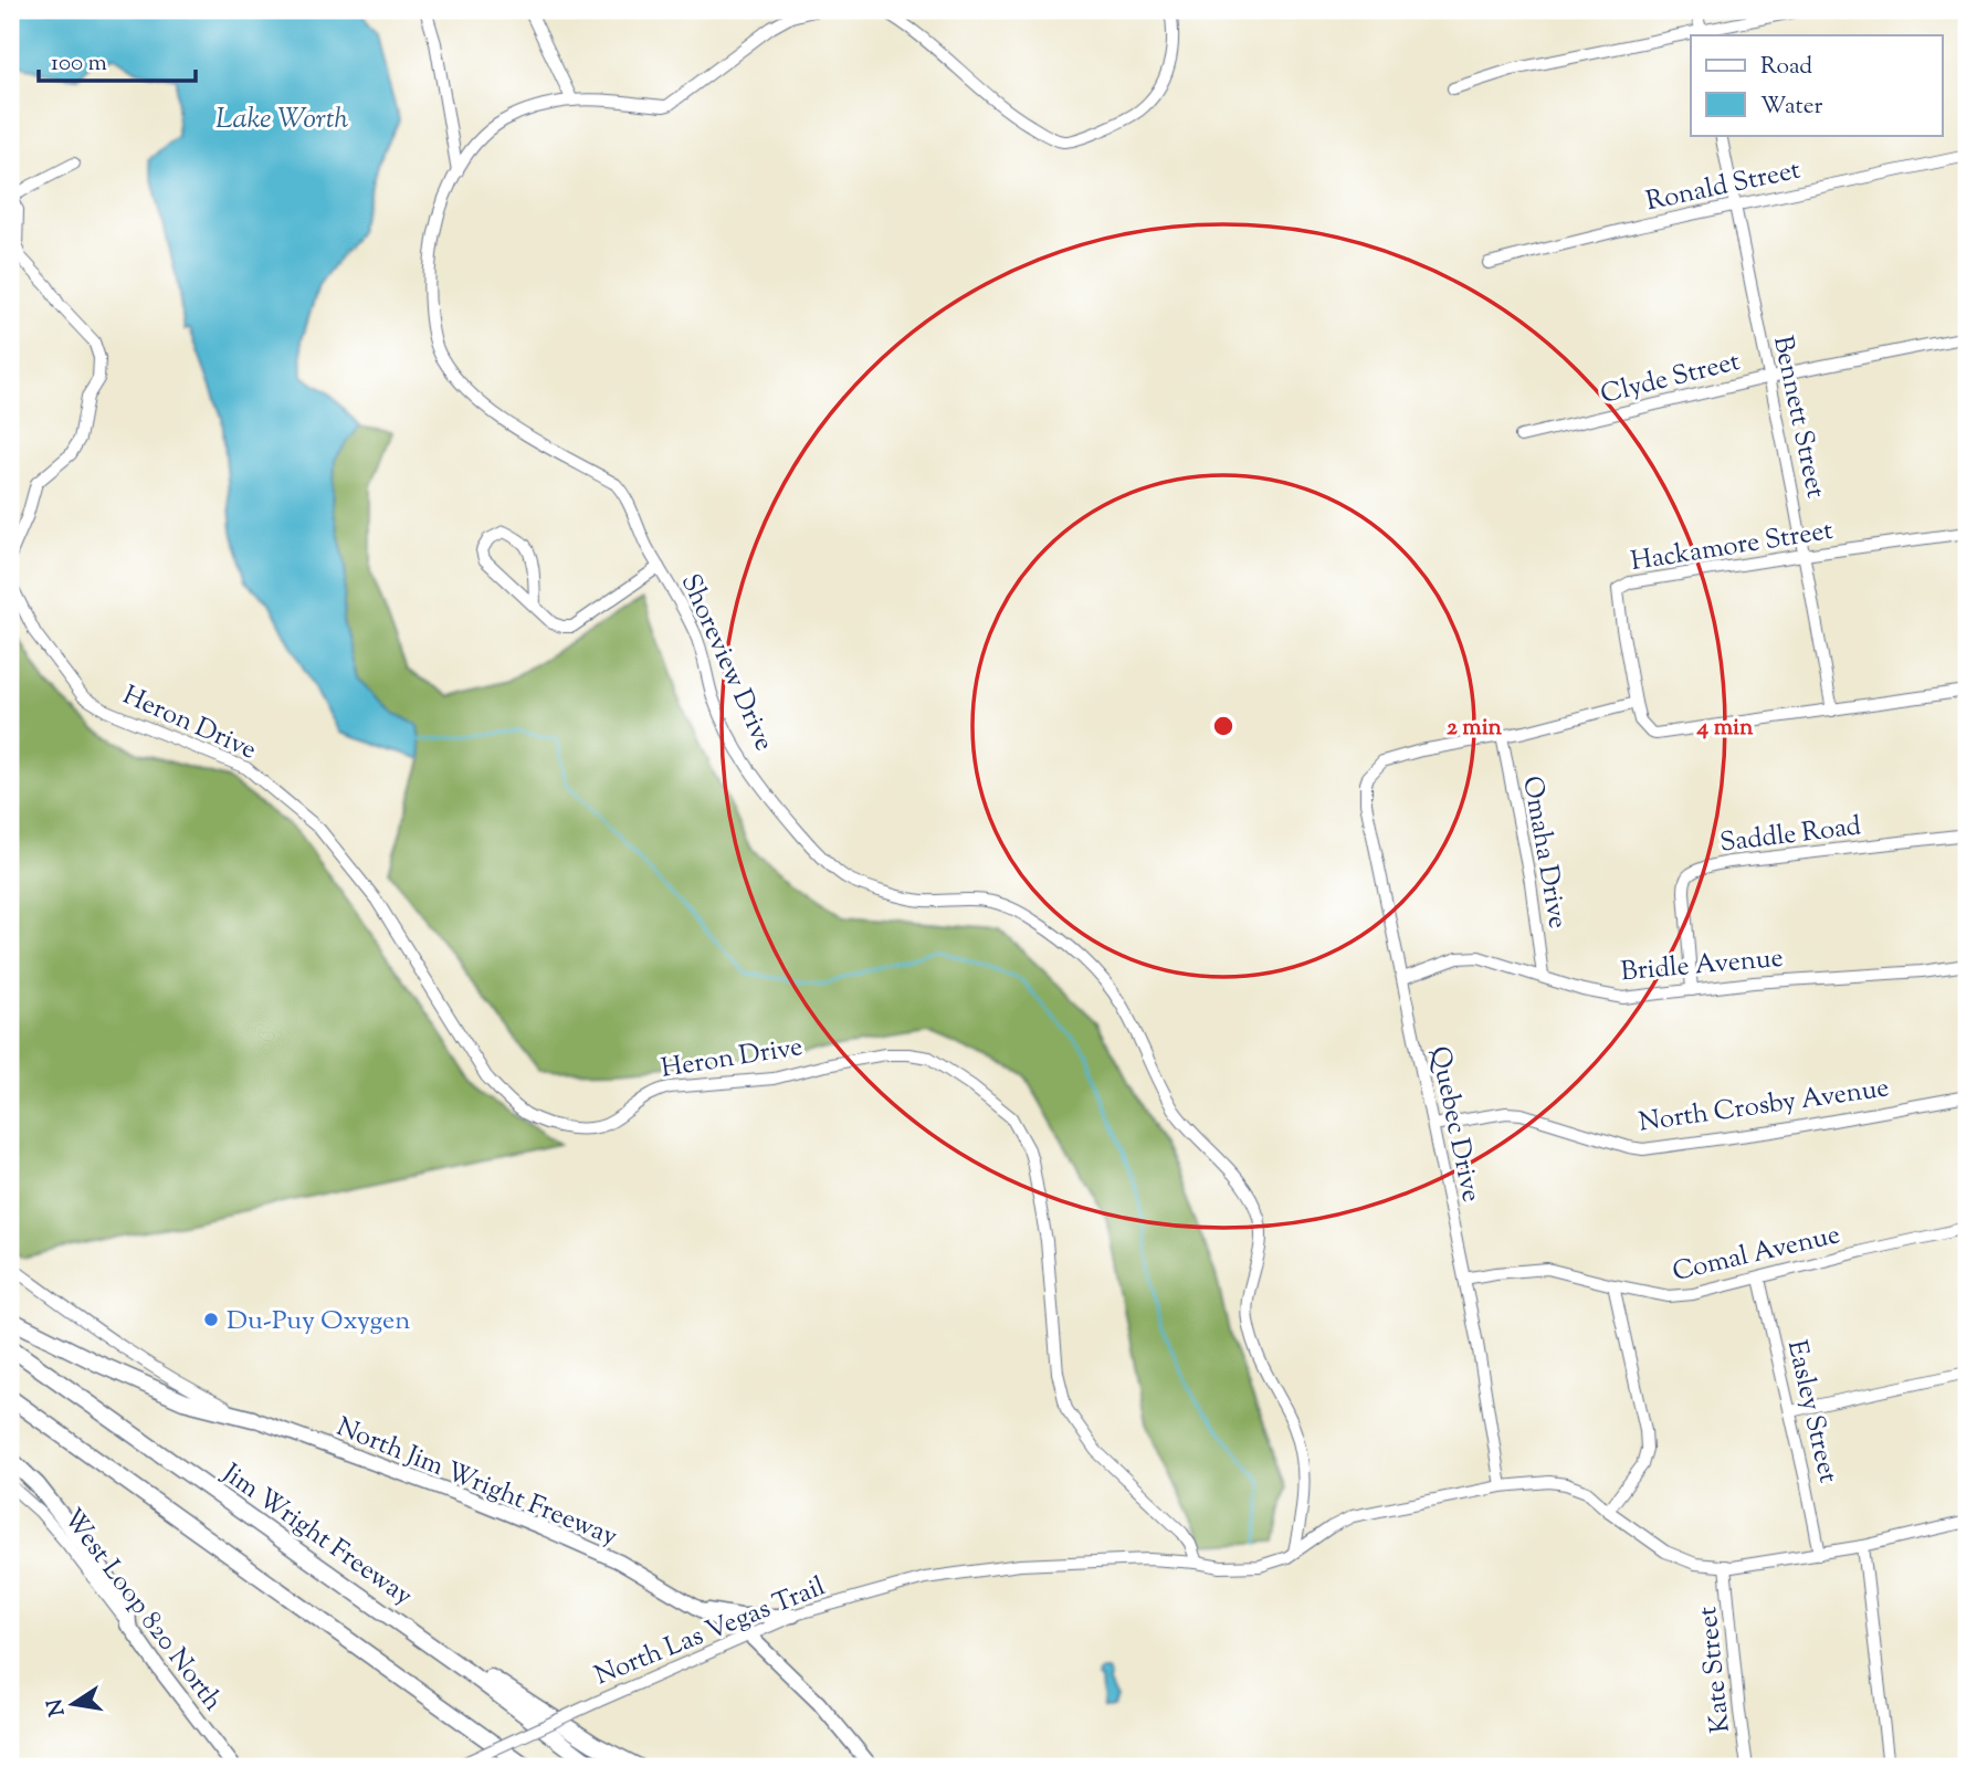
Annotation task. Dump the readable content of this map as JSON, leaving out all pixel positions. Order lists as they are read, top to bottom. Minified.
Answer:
{"streets":{"highway":["Jim Wright Freeway"],"main road":["North Jim Wright Freeway","West Loop 820 North"],"street":["Ronald Street","Clyde Street","Bennett Street","Hackamore Street","Shoreview Drive","Heron Drive","Saddle Road","Omaha Drive","Bridle Avenue","North Crosby Avenue","Quebec Drive","Comal Avenue","Easley Street","North Las Vegas Trail","Kate Street"]},"crossings":[["Ronald Street","Bennett Street"],["Clyde Street","Bennett Street"],["Bennett Street","Hackamore Street"],["Shoreview Drive","North Las Vegas Trail"],["Heron Drive","North Las Vegas Trail"],["Saddle Road","Bridle Avenue"],["Omaha Drive","Bridle Avenue"],["Omaha Drive","Quebec Drive"],["Bridle Avenue","Quebec Drive"],["North Crosby Avenue","Quebec Drive"],["Quebec Drive","Comal Avenue"],["Quebec Drive","North Las Vegas Trail"],["Comal Avenue","Easley Street"],["Easley Street","North Las Vegas Trail"],["North Jim Wright Freeway","North Las Vegas Trail"],["North Las Vegas Trail","Kate Street"]],"water":["Lake Worth"],"places":["Du-Puy Oxygen"],"legend":["Road","Water"],"scale_bar":"100 m","north":"left","rings":["2 min","4 min"]}
